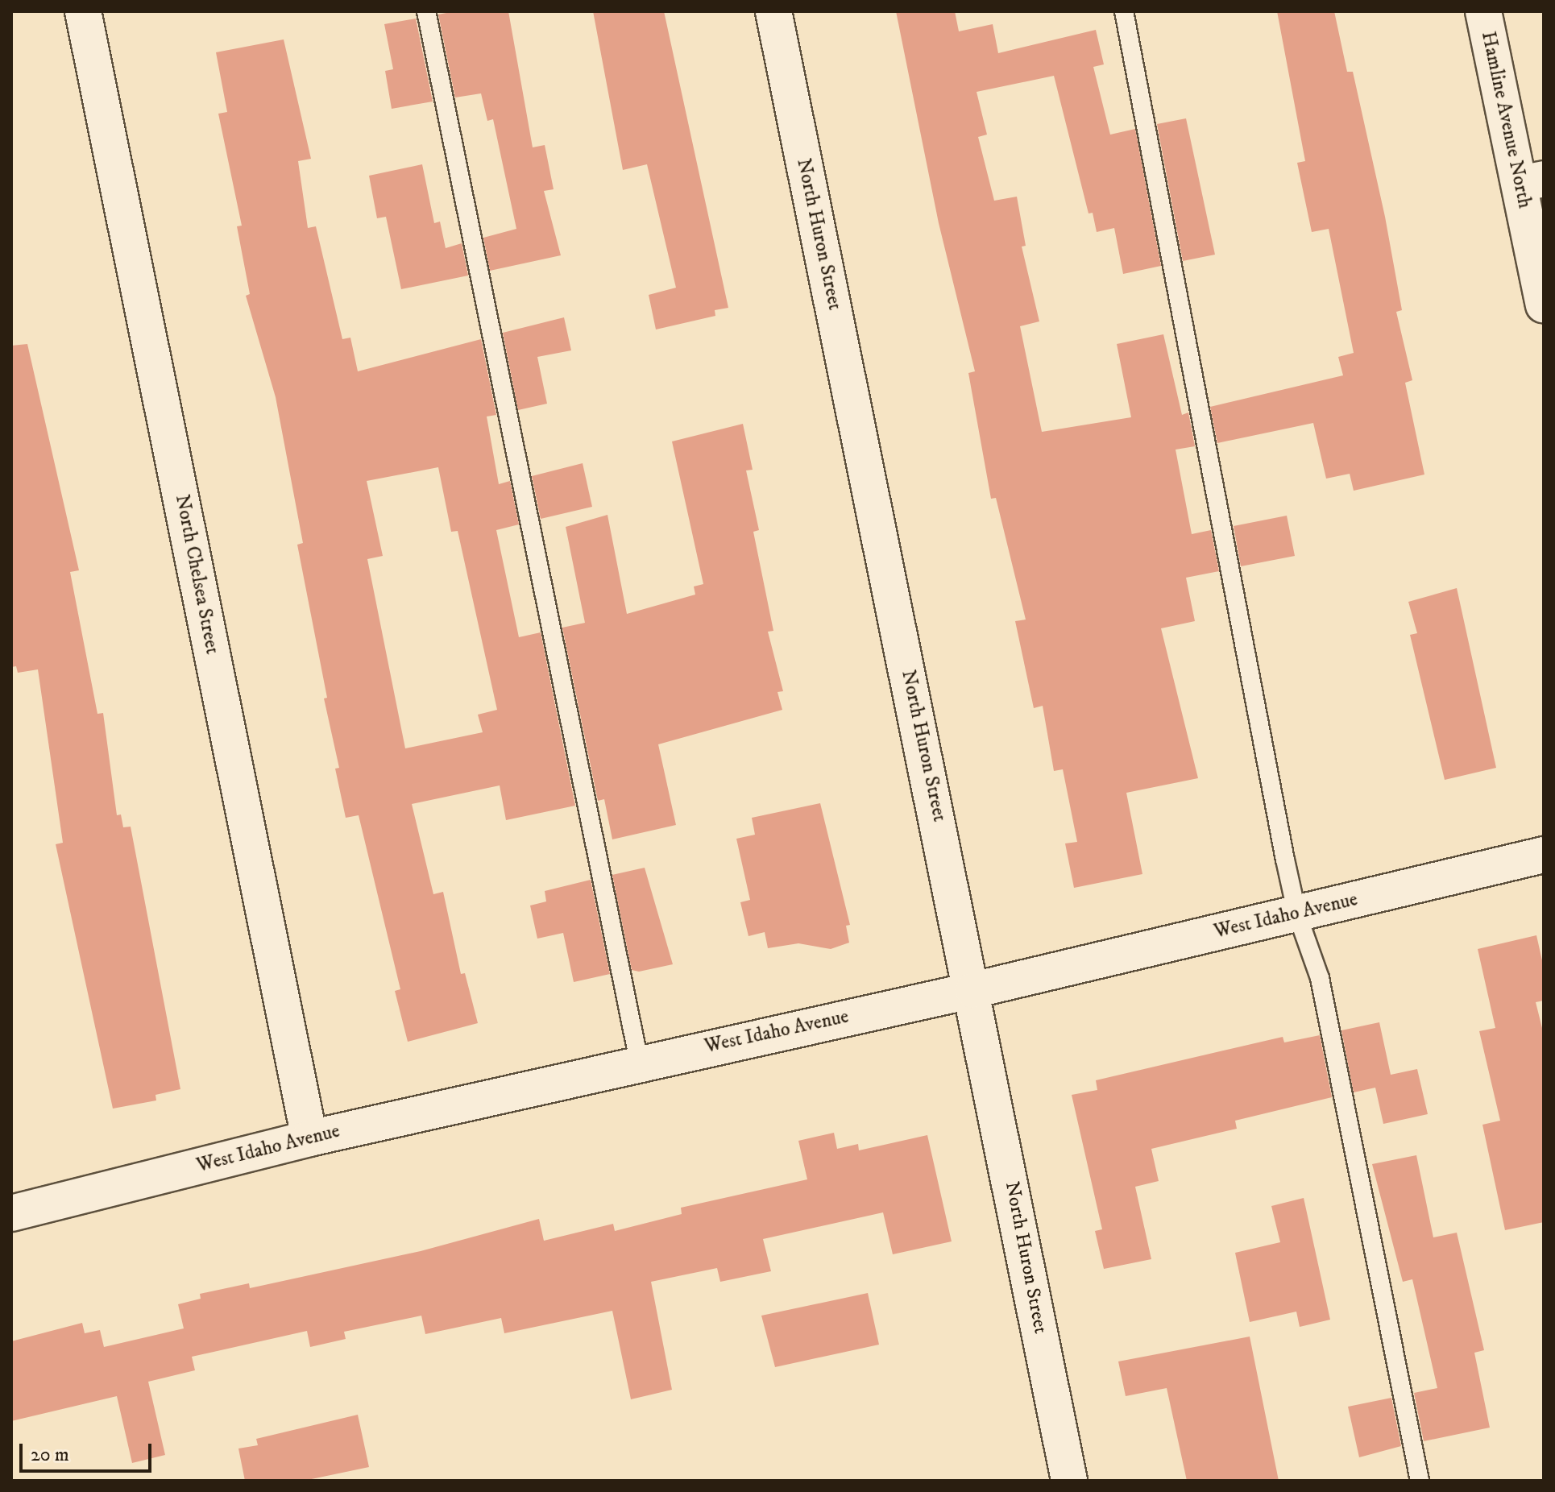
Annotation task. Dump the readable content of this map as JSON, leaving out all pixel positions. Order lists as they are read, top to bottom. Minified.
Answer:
{"streets":{"street":["Hamline Avenue North","North Huron Street","North Chelsea Street","West Idaho Avenue"]},"crossings":[["North Huron Street","West Idaho Avenue"],["North Chelsea Street","West Idaho Avenue"]],"scale_bar":"20 m"}
